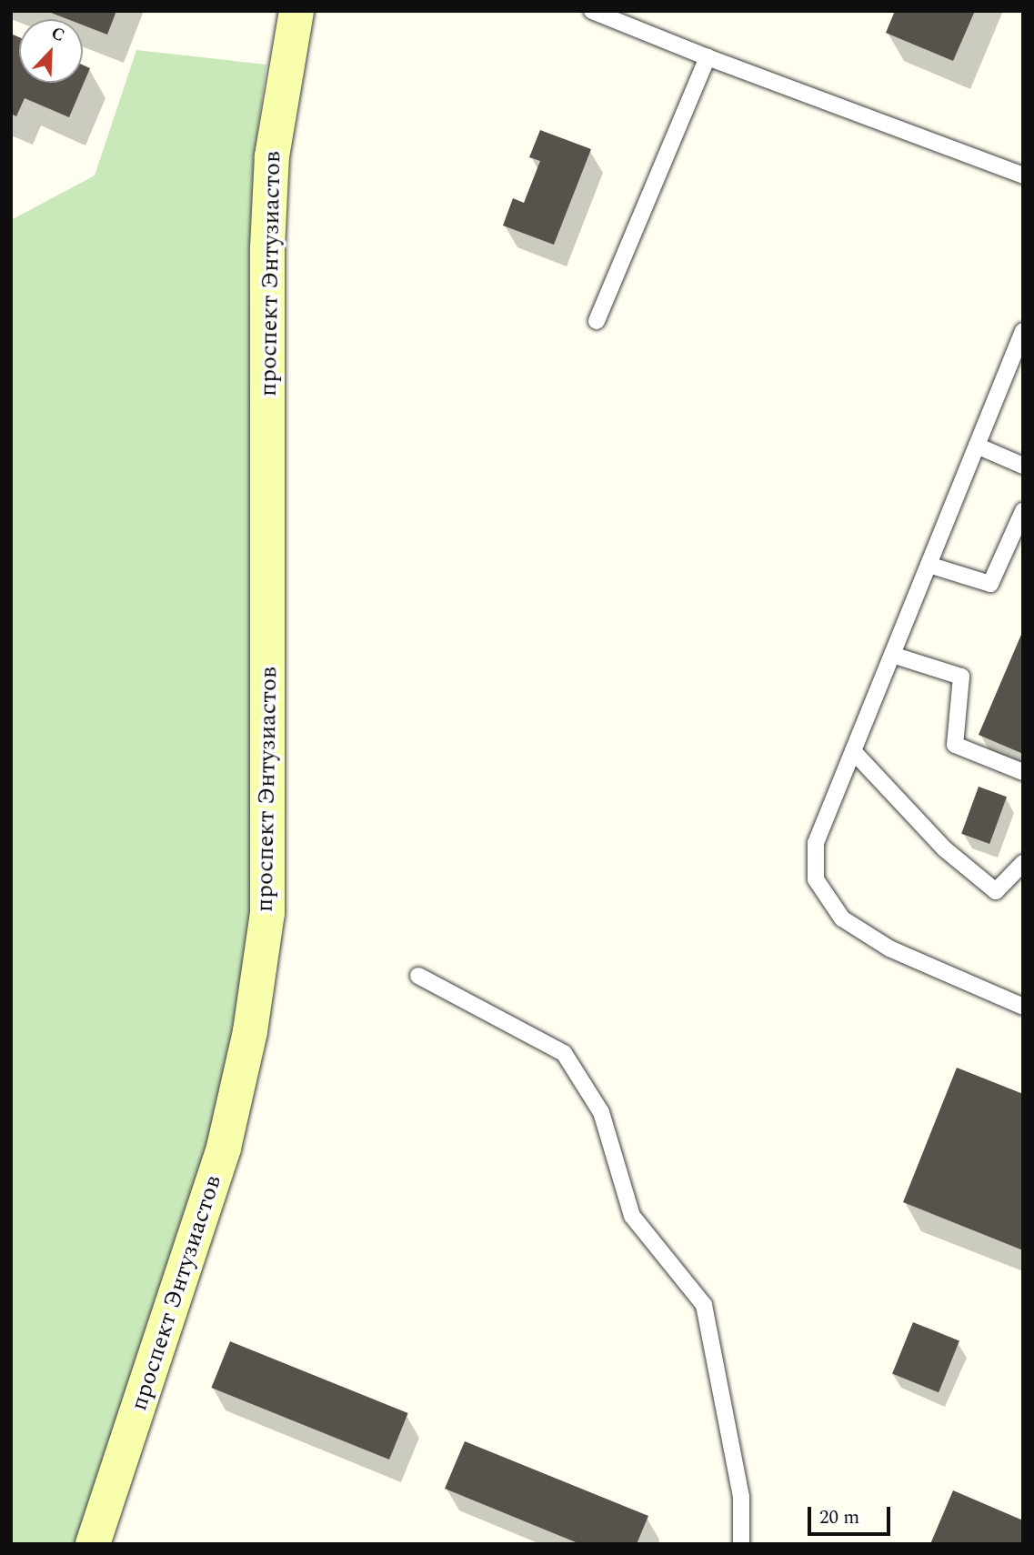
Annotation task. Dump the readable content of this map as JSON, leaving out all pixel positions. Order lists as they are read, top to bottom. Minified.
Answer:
{"streets":{"street":["проспект Энтузиастов"]},"scale_bar":"20 m","north":"top right"}
